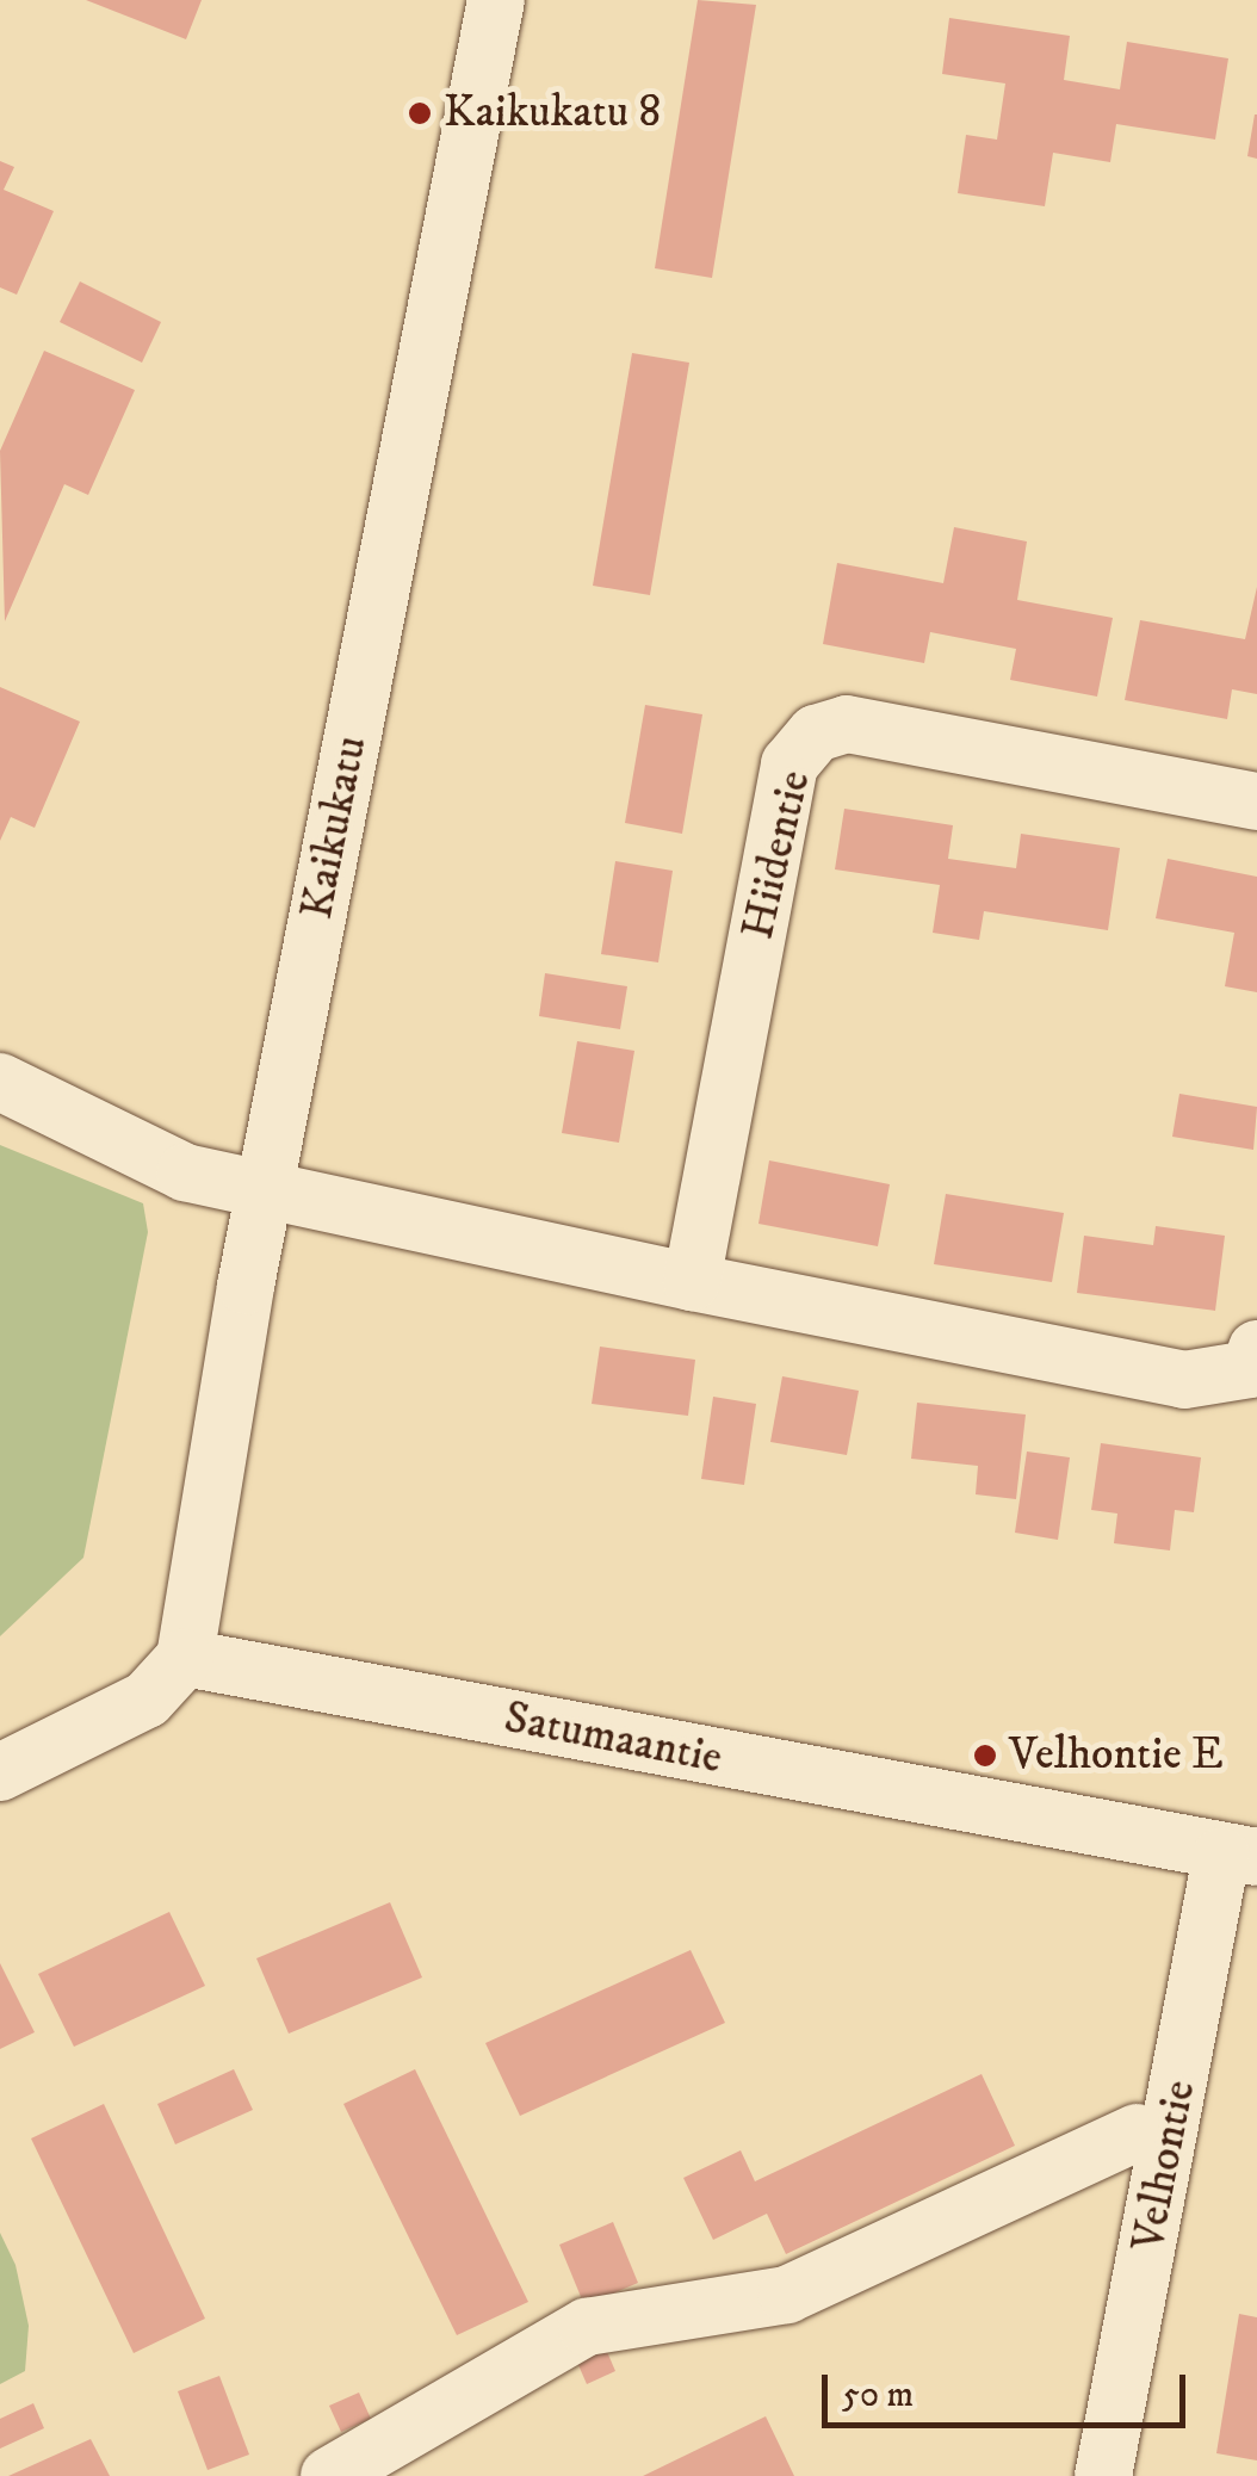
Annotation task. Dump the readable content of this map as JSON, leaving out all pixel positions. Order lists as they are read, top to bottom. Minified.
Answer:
{"streets":{"street":["Kaikukatu","Hiidentie","Satumaantie","Velhontie"]},"crossings":[["Kaikukatu","Satumaantie"],["Satumaantie","Velhontie"]],"places":["Kaikukatu 8","Velhontie E"],"scale_bar":"50 m"}
